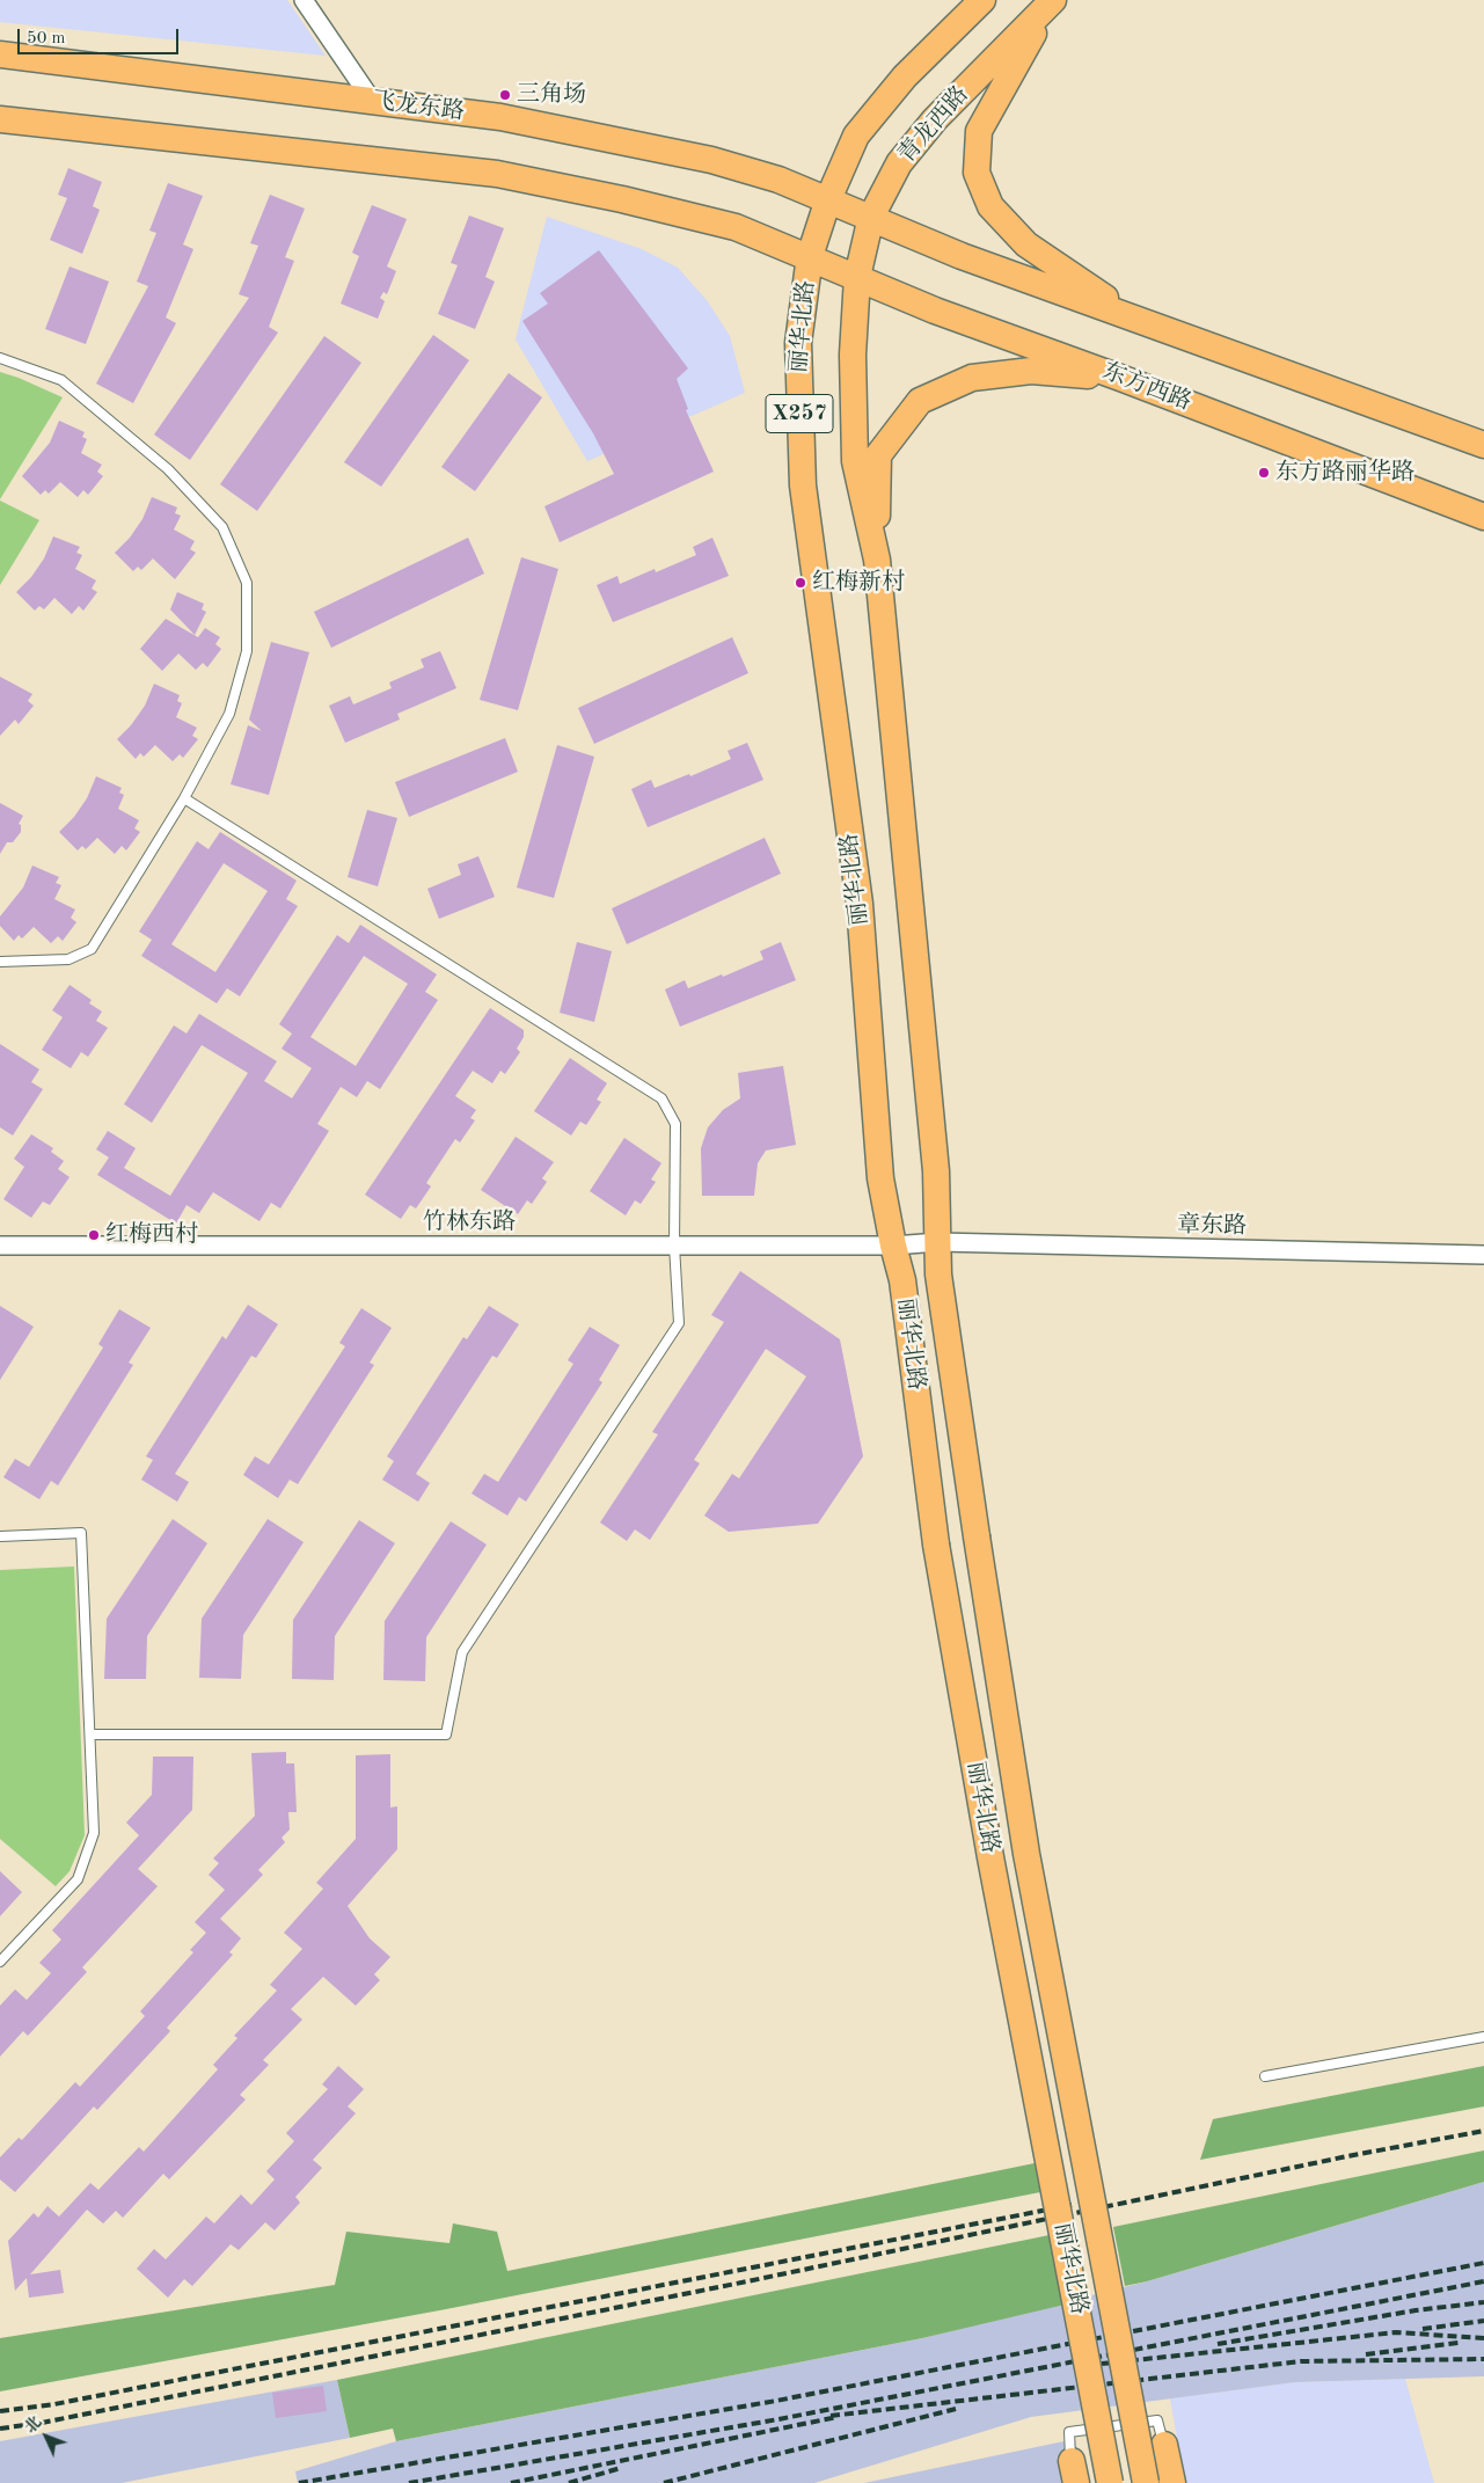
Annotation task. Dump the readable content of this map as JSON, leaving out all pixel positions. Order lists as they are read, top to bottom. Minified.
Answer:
{"streets":{"main road":["飞龙东路","青龙西路","丽华北路","东方西路","X257"],"street":["竹林东路","章东路"]},"crossings":[["飞龙东路","丽华北路"],["青龙西路","丽华北路"],["青龙西路","东方西路"],["丽华北路","东方西路"],["丽华北路","竹林东路"],["丽华北路","章东路"],["竹林东路","章东路"]],"places":["三角场","东方路丽华路","红梅新村","红梅西村"],"scale_bar":"50 m","north":"top left"}
